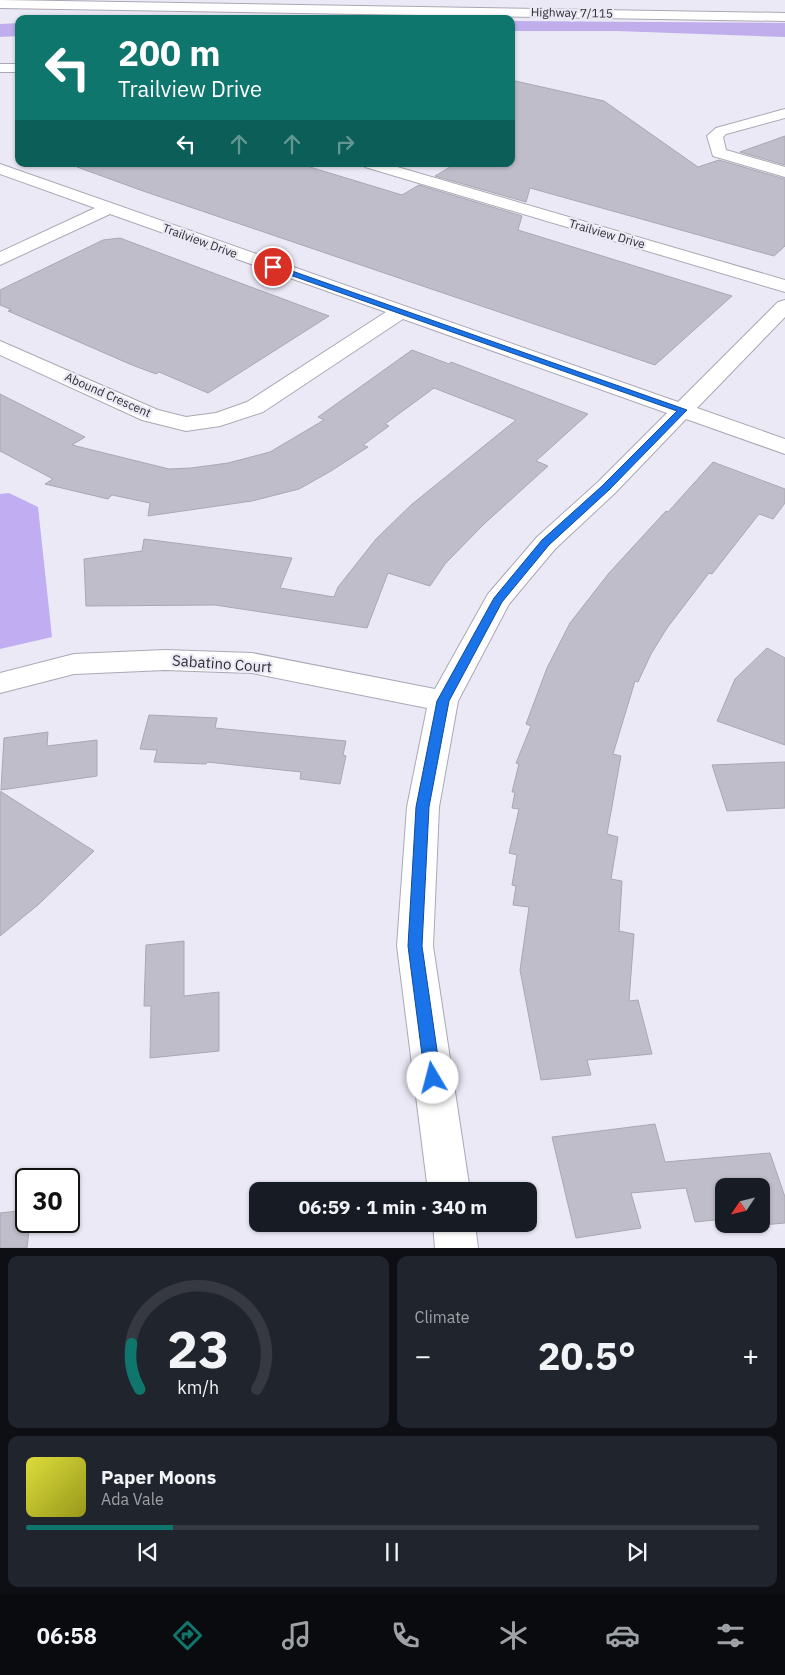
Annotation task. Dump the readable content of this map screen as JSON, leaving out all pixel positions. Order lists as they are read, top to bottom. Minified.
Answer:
{"streets":{"main road":["Highway 7/115","Trailview Drive","Abound Crescent","Sabatino Court"]},"crossings":[["Trailview Drive","Abound Crescent"]],"north":"bottom left","page":{"turn":["200 m","Trailview Drive"],"limit":"30","trip":"06:59 · 1 min · 340 m","tile":"Climate","heat":["−","20.5°","+"],"song":["Paper Moons","Ada Vale"],"tabs":"06:58","gauge":["23","km/h"]}}
